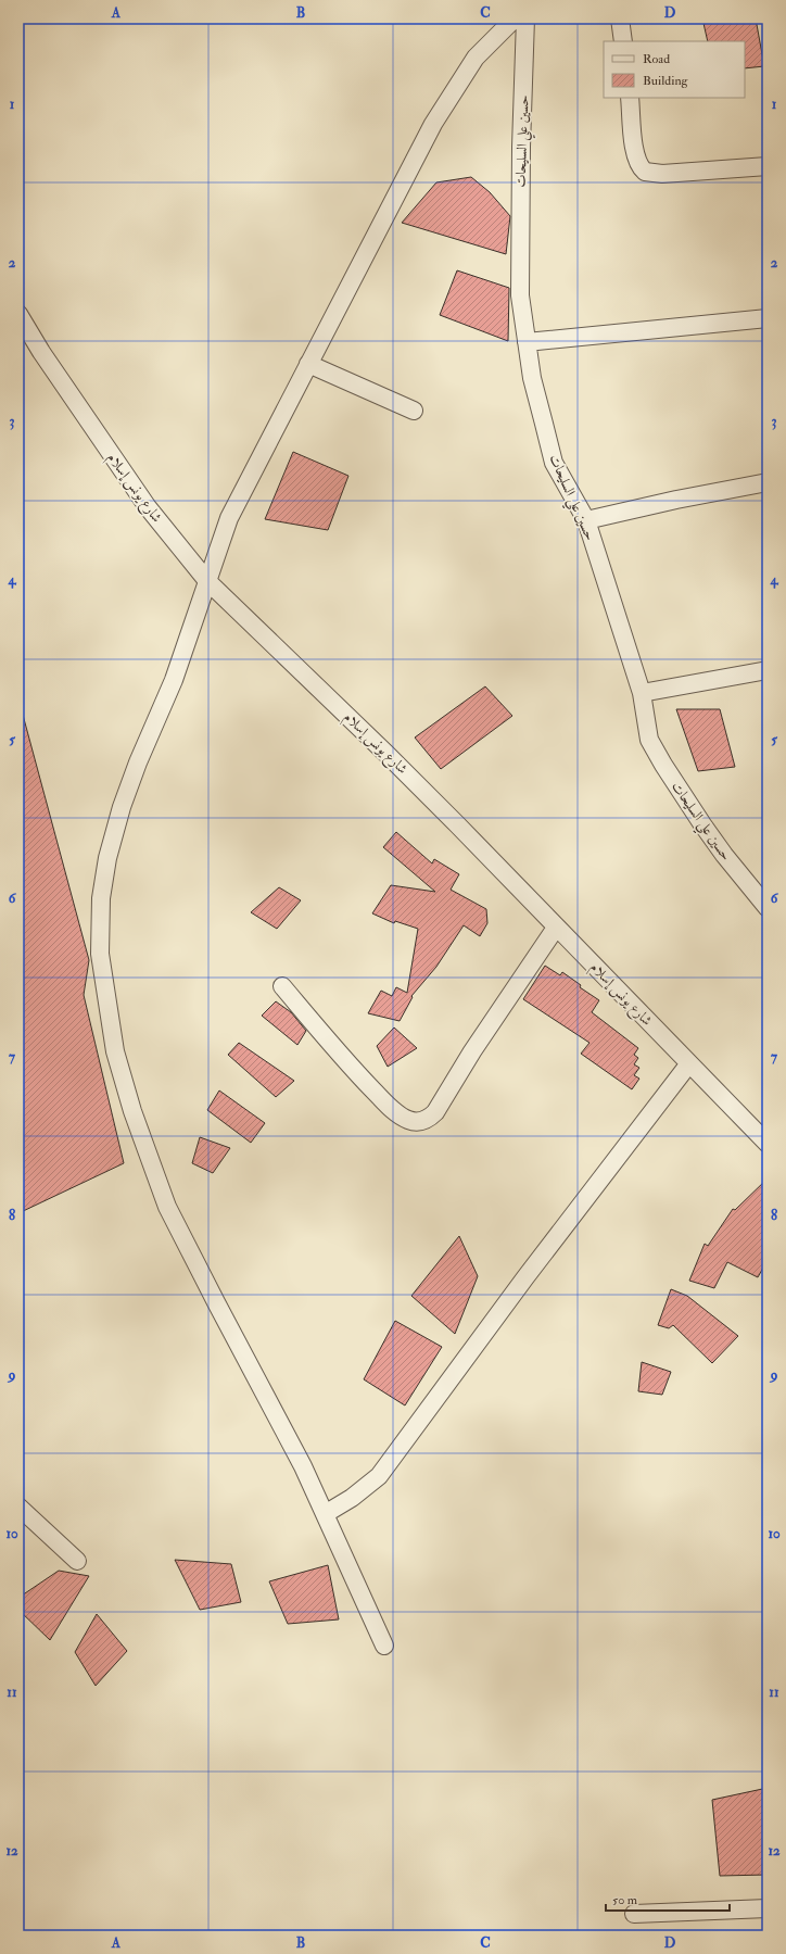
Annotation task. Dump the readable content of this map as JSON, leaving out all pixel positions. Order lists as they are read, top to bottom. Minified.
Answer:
{"streets":{"street":["حسين علي السليحات","شارع يونس إسلام"]},"legend":["Road","Building"],"scale_bar":"50 m","grid":{"columns":["A","B","C","D"],"rows":["1","2","3","4","5","6","7","8","9","10","11","12"]}}
